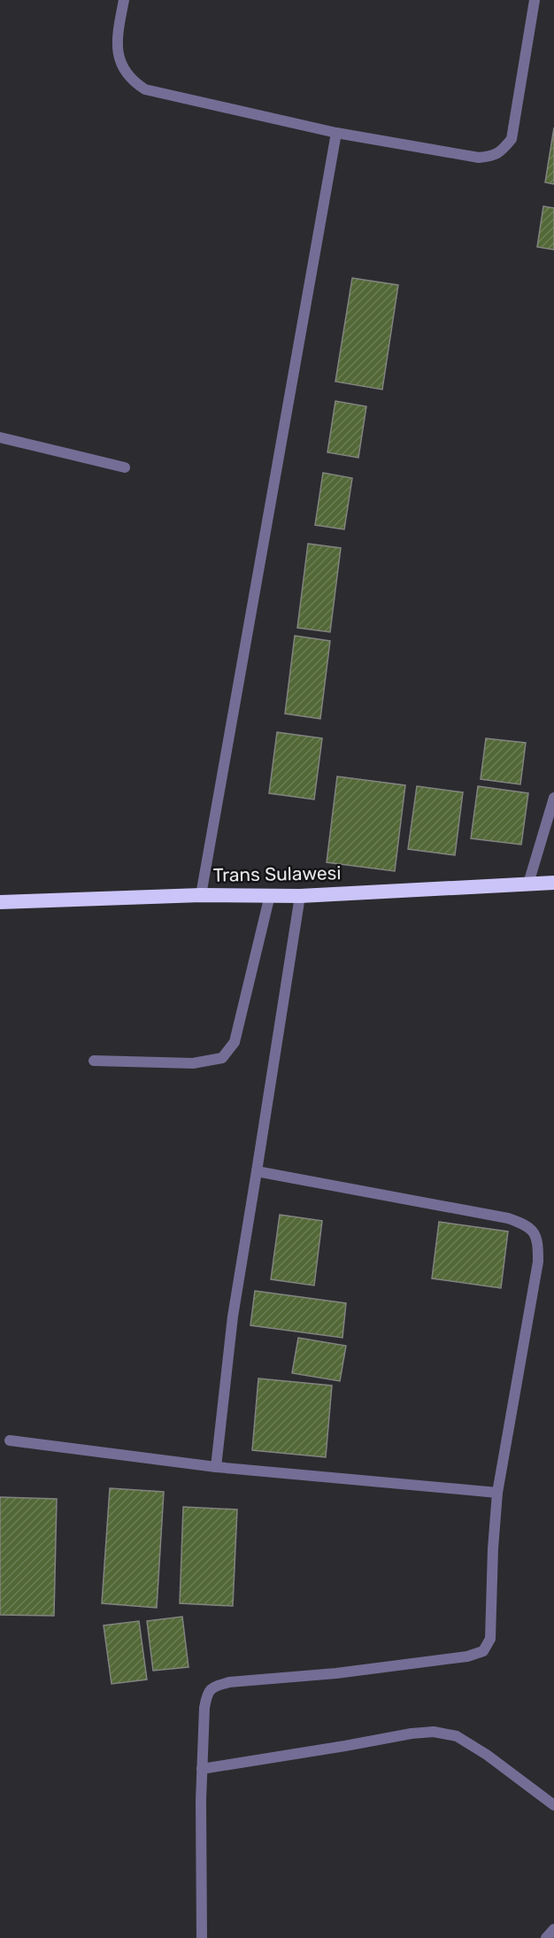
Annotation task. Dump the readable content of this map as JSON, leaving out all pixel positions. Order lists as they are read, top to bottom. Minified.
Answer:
{"streets":{"highway":["Trans Sulawesi"]}}
